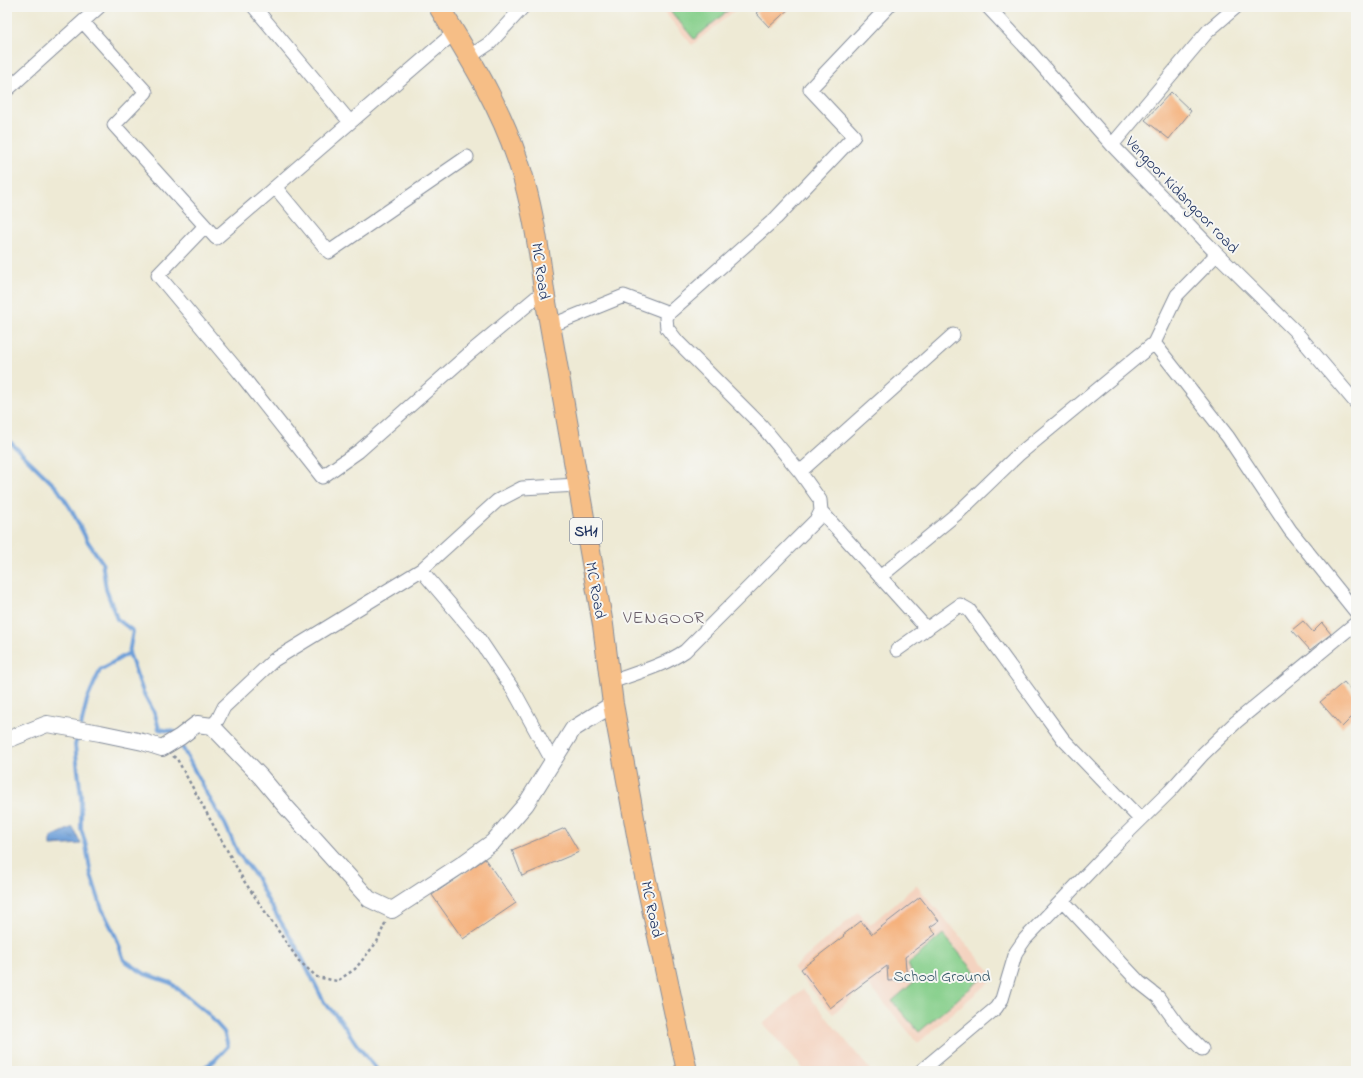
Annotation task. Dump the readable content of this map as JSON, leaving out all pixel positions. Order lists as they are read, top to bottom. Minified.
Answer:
{"streets":{"main road":["MC Road","SH1"],"street":["Vengoor Kidangoor road"]},"districts":["VENGOOR"],"parks":["School Ground"]}
